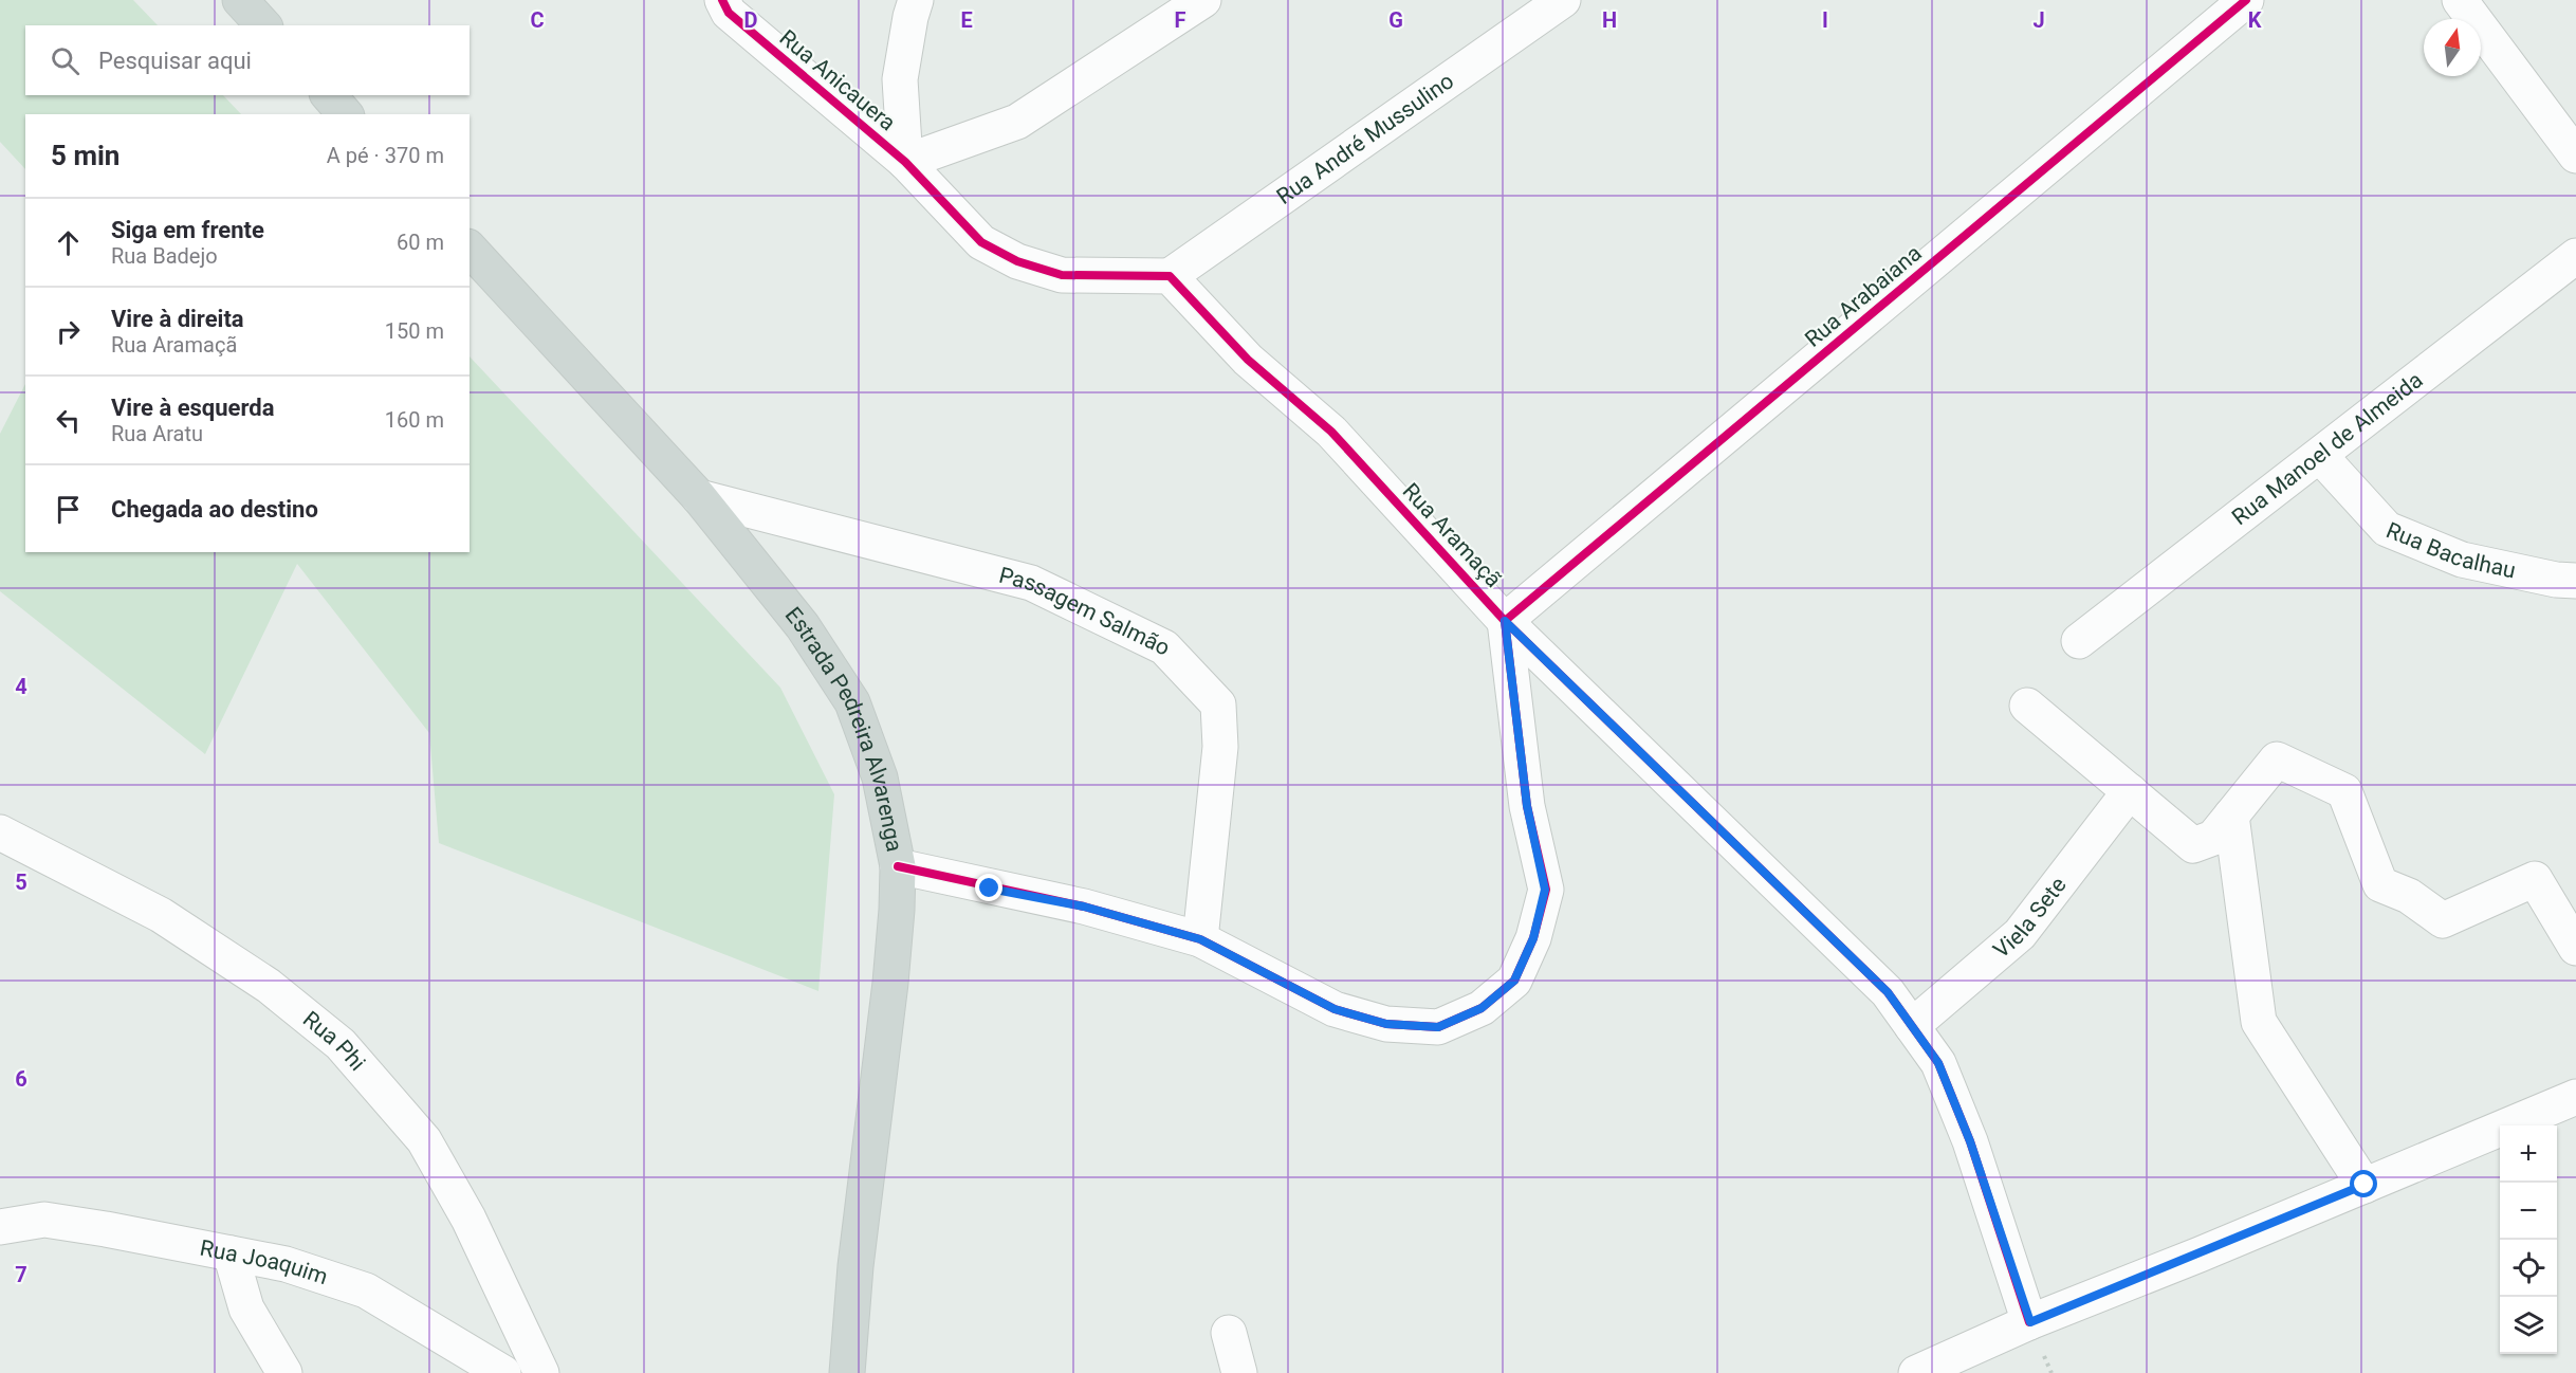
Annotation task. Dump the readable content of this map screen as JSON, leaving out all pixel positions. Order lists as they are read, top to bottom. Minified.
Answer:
{"streets":{"main road":["Estrada Pedreira Alvarenga"],"street":["Rua Anicauera","Rua André Mussulino","Rua Arabaiana","Rua Manoel de Almeida","Rua Aramaçã","Rua Bacalhau","Passagem Salmão","Viela Sete","Rua Phi","Rua Joaquim"]},"crossings":[["Rua André Mussulino","Rua Aramaçã"],["Rua Arabaiana","Rua Aramaçã"],["Rua Manoel de Almeida","Rua Bacalhau"],["Rua Aramaçã","Viela Sete"],["Passagem Salmão","Estrada Pedreira Alvarenga"]],"north":"top","page":{"search":"Pesquisar aqui","heading":["5 min","A pé · 370 m"],"list":[["Siga em frente","Rua Badejo","60 m"],["Vire à direita","Rua Aramaçã","150 m"],["Vire à esquerda","Rua Aratu","160 m"],"Chegada ao destino"],"map_buttons":["+","−"]},"grid":{"columns":["C","D","E","F","G","H","I","J","K"],"rows":["4","5","6","7"]}}
